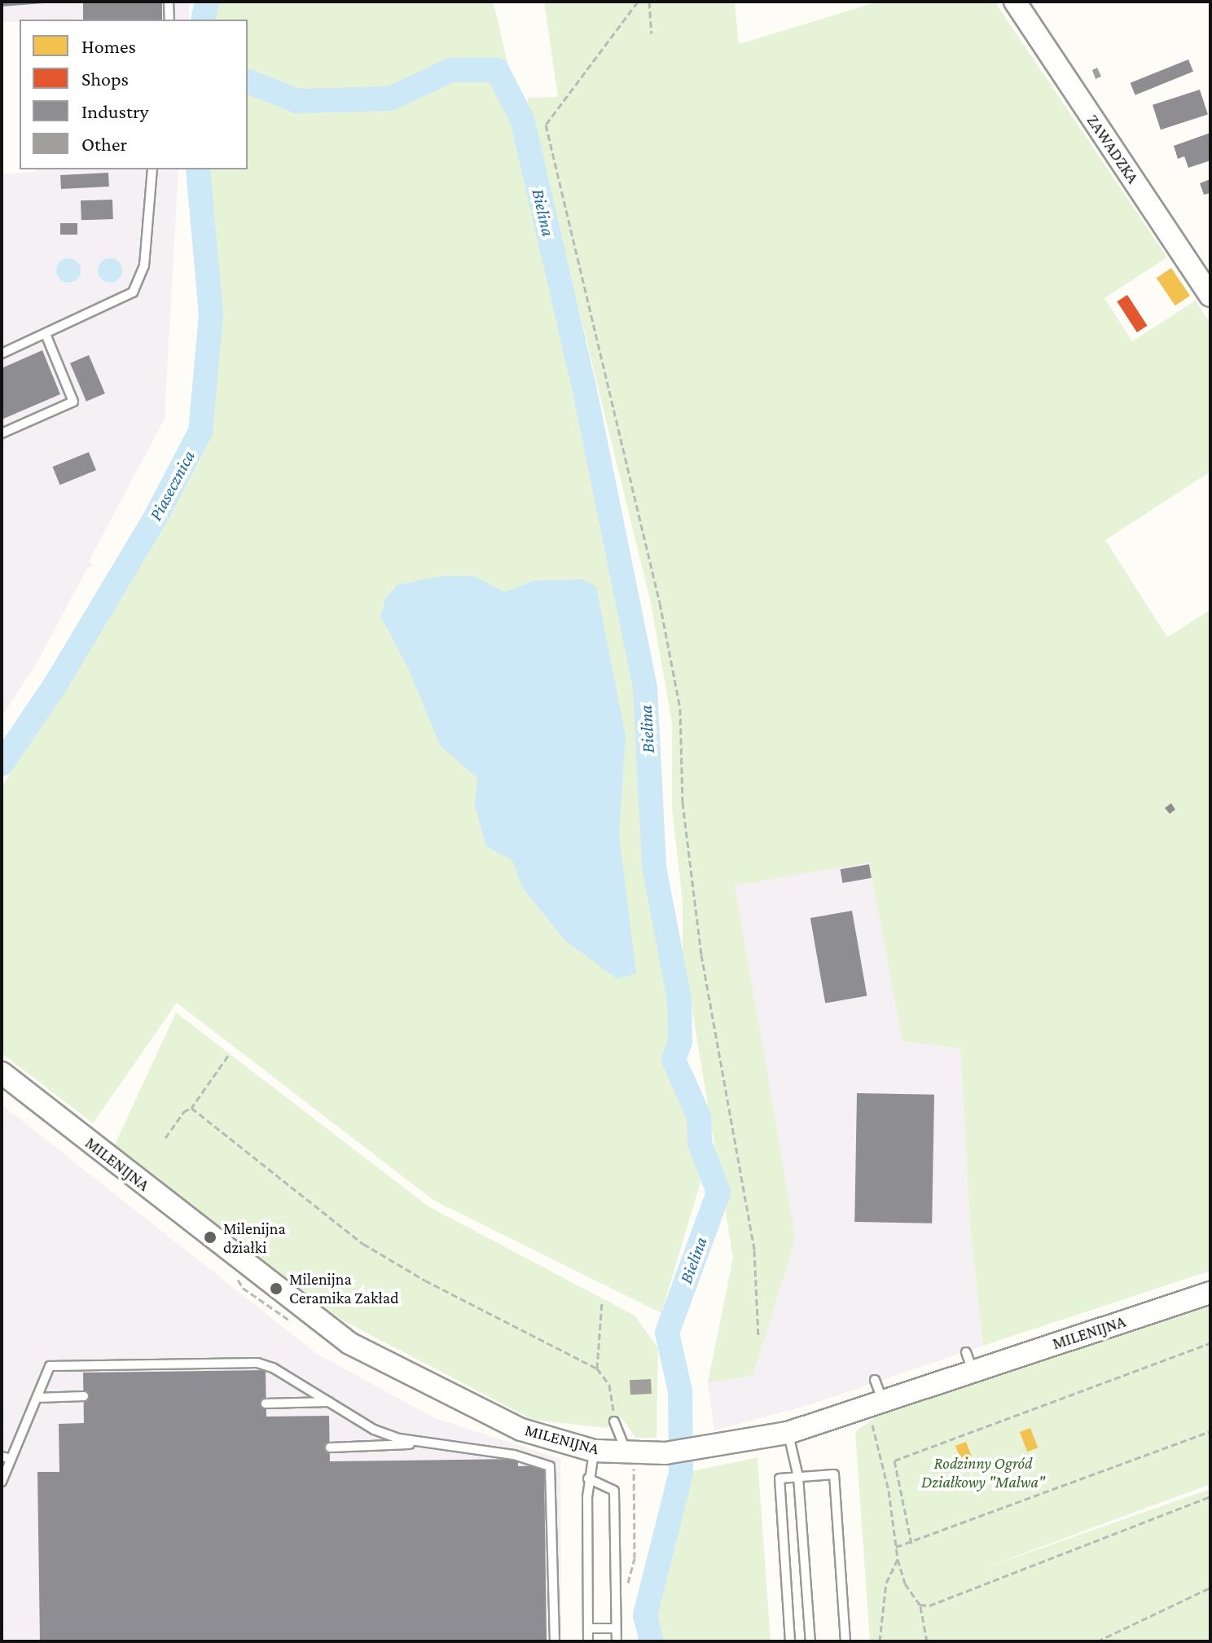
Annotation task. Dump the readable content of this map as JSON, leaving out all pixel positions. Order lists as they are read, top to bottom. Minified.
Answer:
{"streets":{"street":["ZAWADZKA","MILENIJNA"]},"water":["Bielina","Piasecznica"],"parks":["Rodzinny Ogród Działkowy \"Malwa\""],"places":["Milenijna działki","Milenijna Ceramika Zakład"],"legend":["Homes","Shops","Industry","Other"]}
